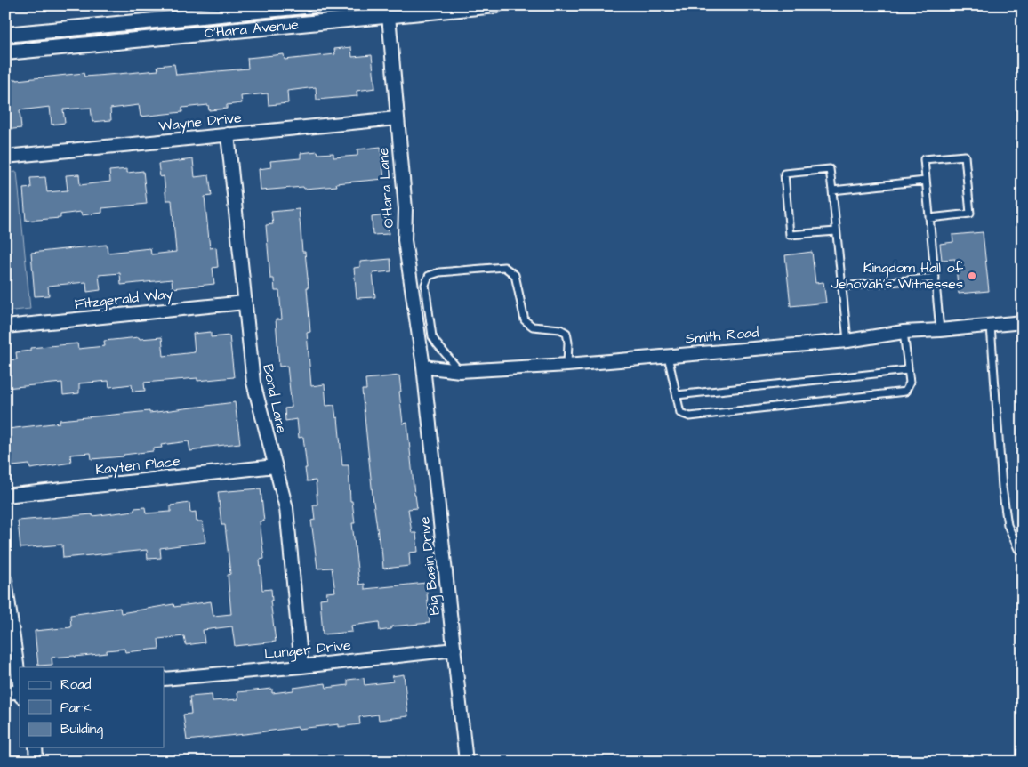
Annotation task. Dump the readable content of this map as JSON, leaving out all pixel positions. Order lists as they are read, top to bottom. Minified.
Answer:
{"streets":{"street":["O'Hara Avenue","Wayne Drive","O'Hara Lane","Fitzgerald Way","Smith Road","Bond Lane","Kayten Place","Big Basin Drive","Lunger Drive"]},"crossings":[["O'Hara Avenue","O'Hara Lane"],["Wayne Drive","O'Hara Lane"],["Wayne Drive","Bond Lane"],["O'Hara Lane","Smith Road"],["O'Hara Lane","Big Basin Drive"],["Fitzgerald Way","Bond Lane"],["Smith Road","Big Basin Drive"],["Bond Lane","Kayten Place"],["Bond Lane","Lunger Drive"],["Big Basin Drive","Lunger Drive"]],"places":["Kingdom Hall of Jehovah's Witnesses"],"legend":["Road","Park","Building"]}
